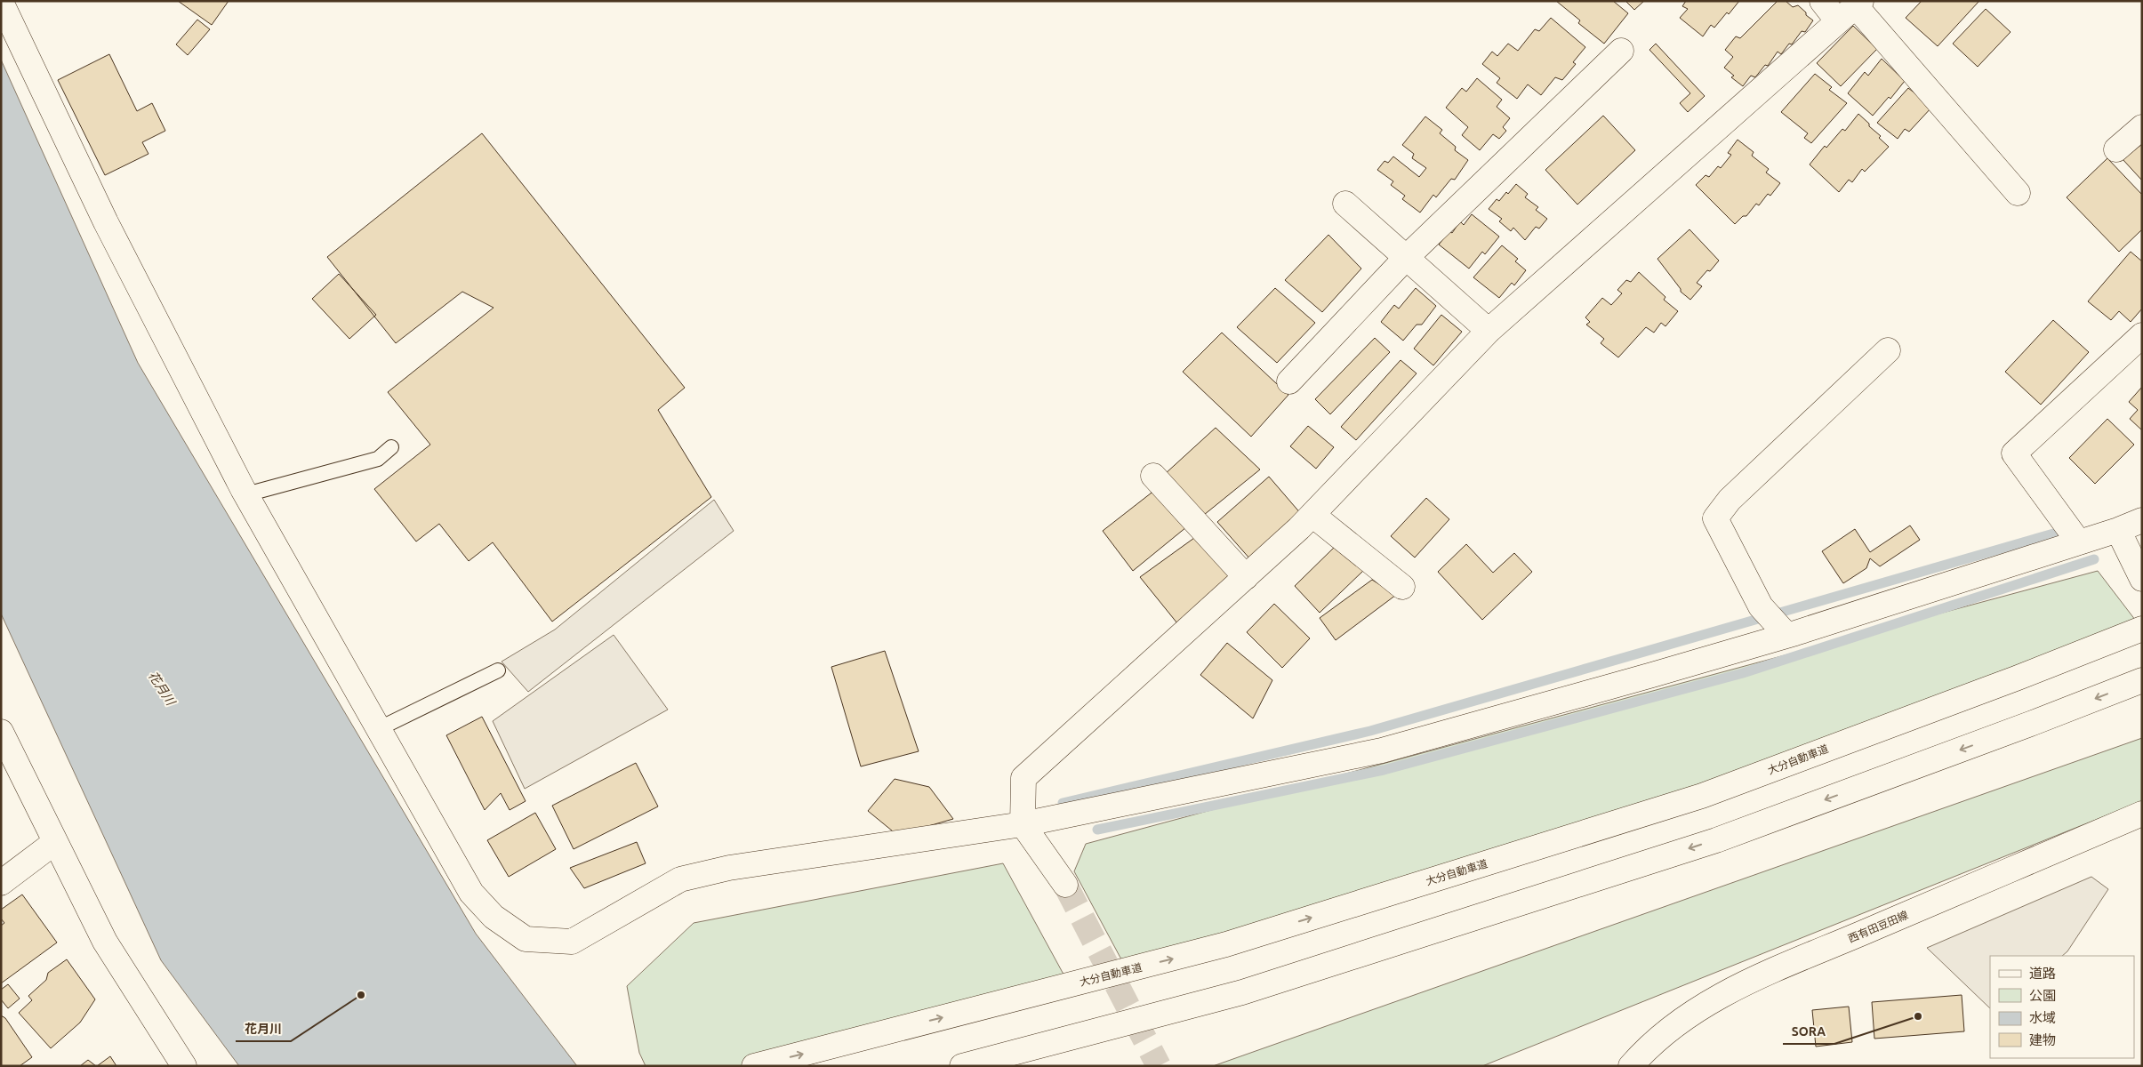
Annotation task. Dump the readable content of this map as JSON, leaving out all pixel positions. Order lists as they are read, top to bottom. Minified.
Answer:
{"streets":{"main road":["大分自動車道","西有田豆田線"]},"water":["花月川"],"places":["花月川","SORA"],"legend":["道路","公園","水域","建物"]}
